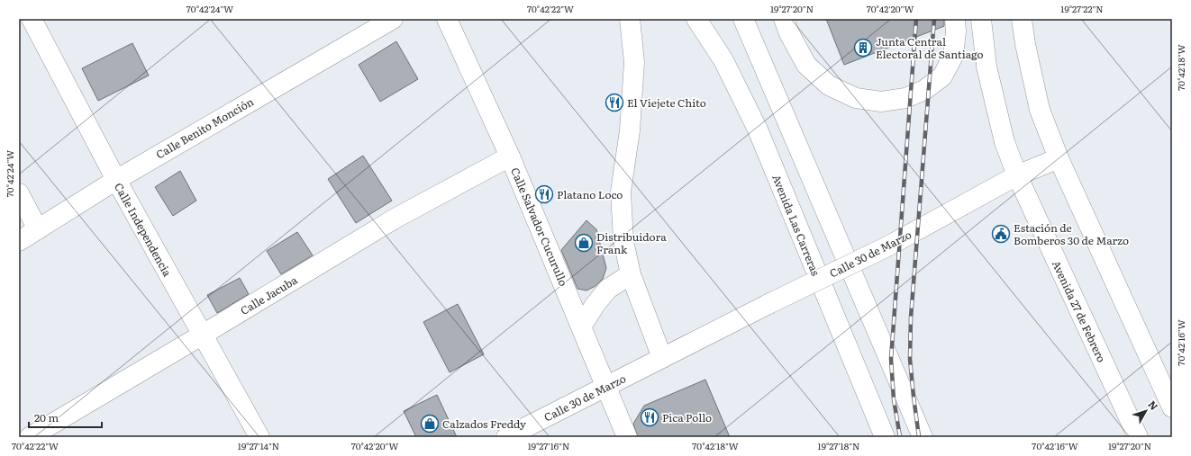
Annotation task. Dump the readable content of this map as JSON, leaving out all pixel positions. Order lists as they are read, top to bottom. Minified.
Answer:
{"streets":{"main road":["Calle Benito Monción","Avenida Las Carreras","Calle Salvador Cucurullo","Calle Independencia","Calle 30 de Marzo","Calle Jacuba","Avenida 27 de Febrero"]},"crossings":[["Calle Benito Monción","Calle Independencia"],["Calle Salvador Cucurullo","Calle 30 de Marzo"],["Calle Salvador Cucurullo","Calle Jacuba"],["Calle Independencia","Calle Jacuba"],["Calle 30 de Marzo","Avenida 27 de Febrero"]],"places":{"building":["Junta Central Electoral de Santiago"],"restaurant":["El Viejete Chito","Platano Loco","Pica Pollo"],"public building":["Estación de Bomberos 30 de Marzo"],"shop":["Distribuidora Frank","Calzados Freddy"]},"scale_bar":"20 m","north":"top right","coordinates":["70°42'24\"W","70°42'22\"W","19°27'20\"N","70°42'20\"W","19°27'22\"N","70°42'18\"W","70°42'16\"W","19°27'14\"N","19°27'16\"N","19°27'18\"N"]}
